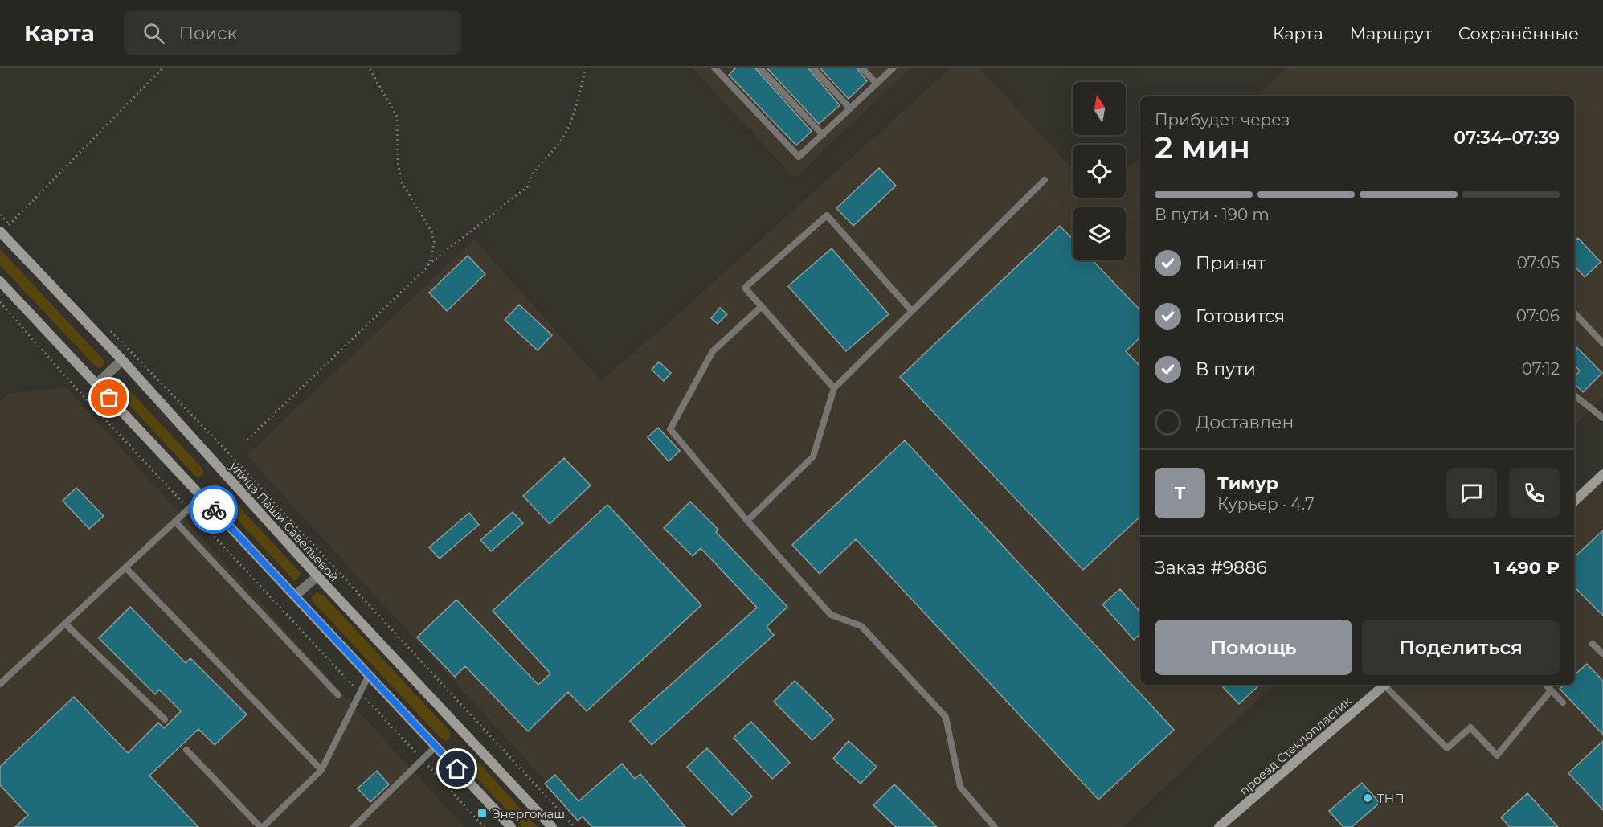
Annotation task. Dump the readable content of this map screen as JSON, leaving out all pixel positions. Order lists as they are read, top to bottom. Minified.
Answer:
{"streets":{"street":["улица Паши Савельевой","проезд Стеклопластик"]},"places":{"other":["ТНП"],"transit":["Энергомаш"]},"north":"top","page":{"header":"Карта","search":"Поиск","nav":["Карта","Маршрут","Сохранённые"],"heading":["2 мин","Прибудет через","07:34–07:39"],"panel":["Тимур","Курьер · 4.7","Заказ #9886","1 490 ₽"],"bar":"В пути · 190 m","list":[["Принят","07:05"],["Готовится","07:06"],["В пути","07:12"],"Доставлен"],"round":"Т","buttons":["Помощь","Поделиться"]}}
